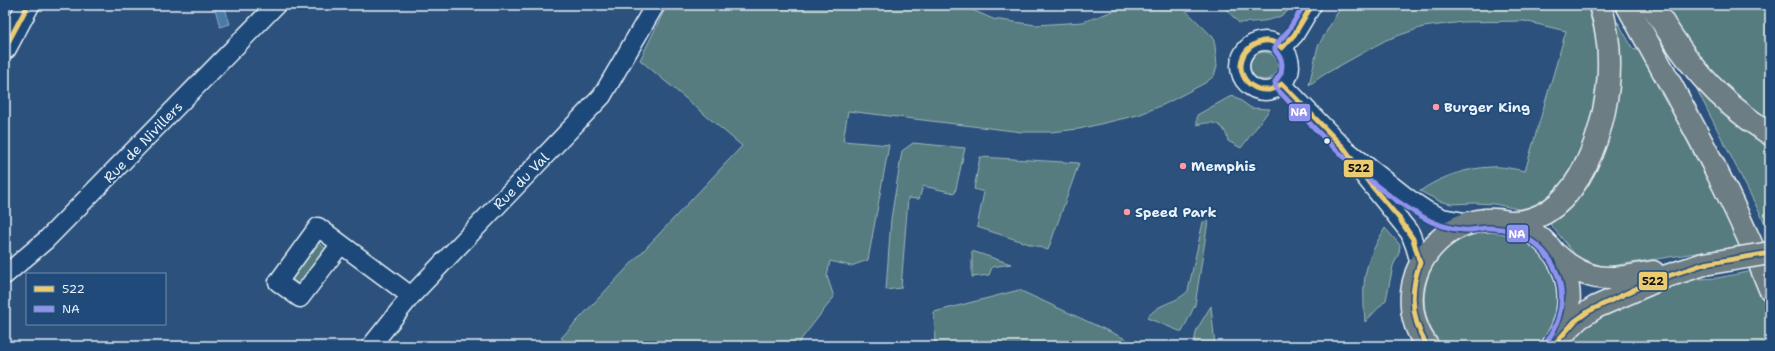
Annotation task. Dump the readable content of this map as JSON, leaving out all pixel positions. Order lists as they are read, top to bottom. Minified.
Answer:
{"streets":{"street":["Rue de Nivillers","Rue du Val"]},"places":["Burger King","Memphis","Speed Park"],"lines":["transit line 522","transit line NA"],"legend":["522","NA"]}
